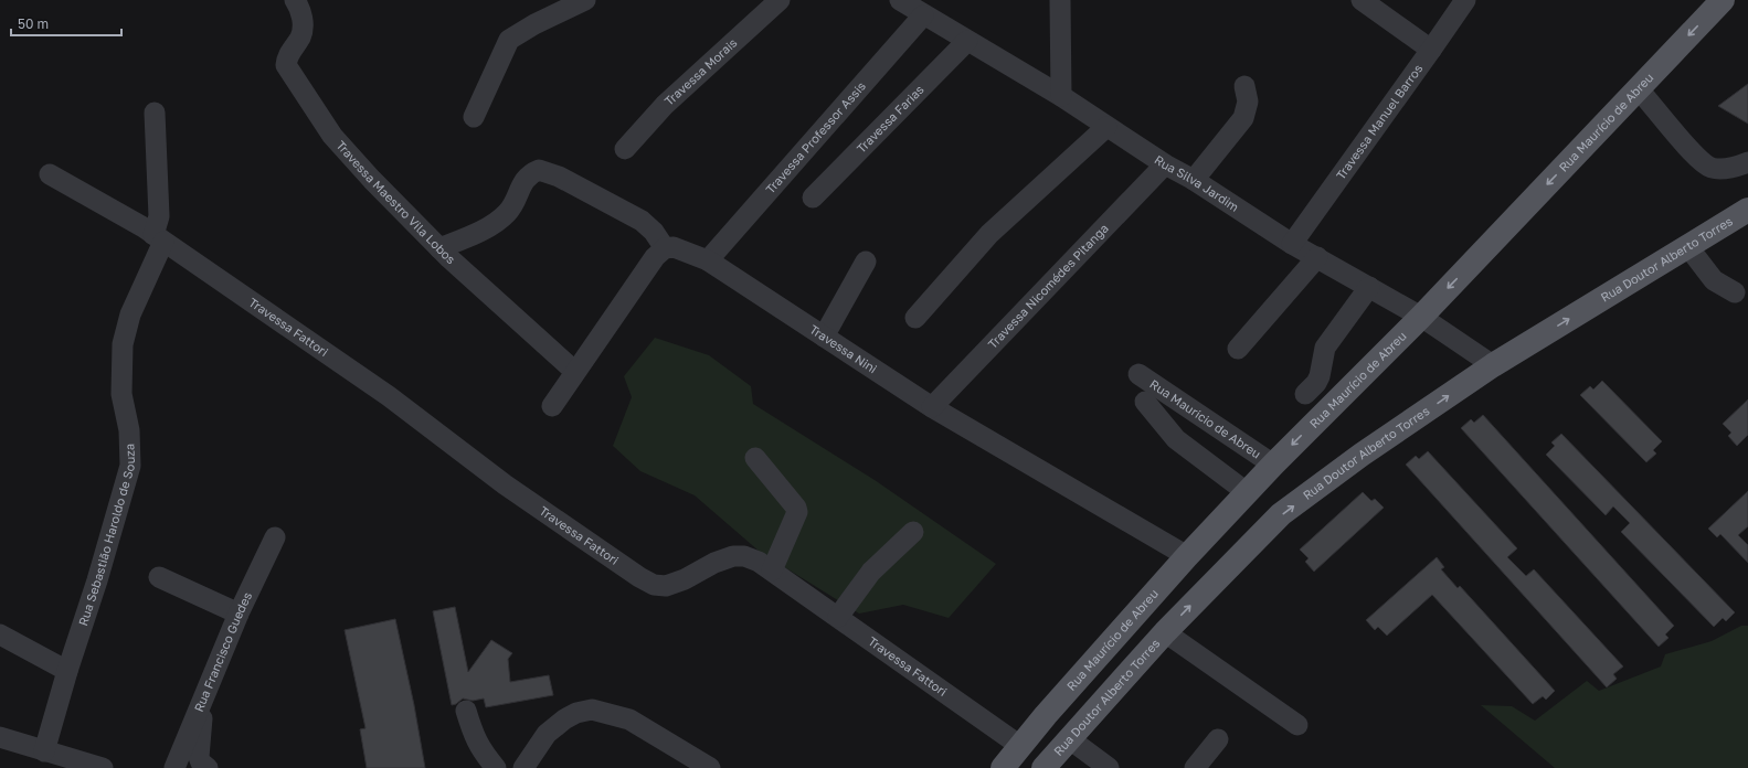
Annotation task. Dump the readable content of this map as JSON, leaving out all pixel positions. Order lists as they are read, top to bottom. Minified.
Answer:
{"streets":{"main road":["Rua Maurício de Abreu","Rua Doutor Alberto Torres"],"street":["Travessa Morais","Travessa Farias","Travessa Manuel Barros","Travessa Professor Assis","Rua Silva Jardim","Travessa Maestro Vila Lobos","Travessa Nicomédes Pitanga","Travessa Fattori","Travessa Nini","Rua Mauricio de Abreu","Rua Sebastião Haroldo de Souza","Rua Francisco Guedes"]},"crossings":[["Travessa Farias","Rua Silva Jardim"],["Travessa Manuel Barros","Rua Silva Jardim"],["Rua Maurício de Abreu","Rua Silva Jardim"],["Rua Maurício de Abreu","Travessa Fattori"],["Rua Maurício de Abreu","Travessa Nini"],["Rua Maurício de Abreu","Rua Mauricio de Abreu"],["Travessa Professor Assis","Rua Silva Jardim"],["Travessa Professor Assis","Travessa Nini"],["Rua Silva Jardim","Rua Doutor Alberto Torres"],["Rua Silva Jardim","Travessa Nicomédes Pitanga"],["Travessa Nicomédes Pitanga","Travessa Nini"],["Travessa Fattori","Rua Sebastião Haroldo de Souza"]],"one_way":["Rua Maurício de Abreu","Rua Doutor Alberto Torres"],"scale_bar":"50 m"}
